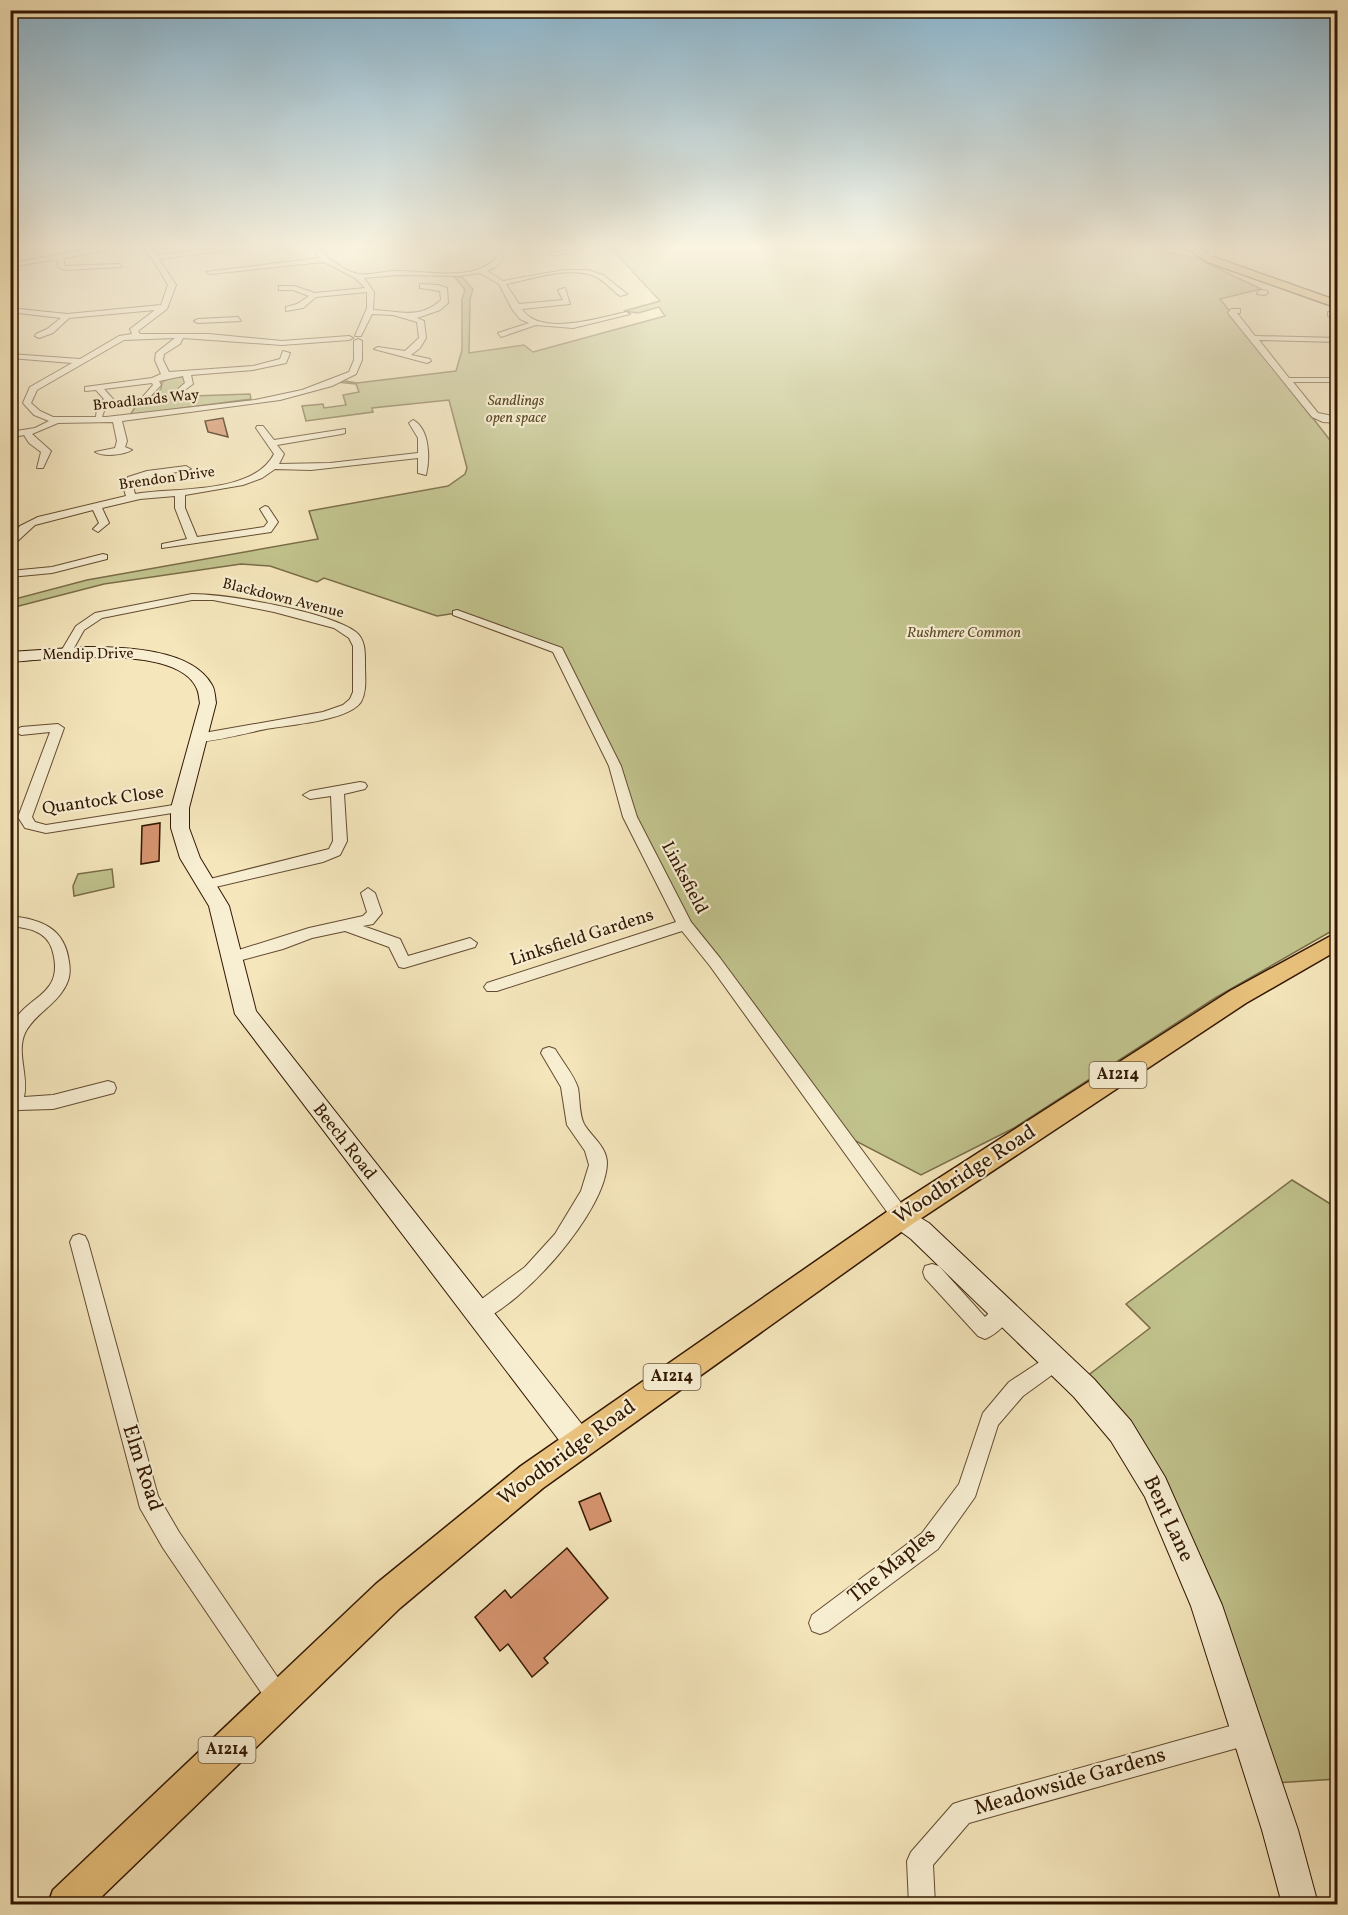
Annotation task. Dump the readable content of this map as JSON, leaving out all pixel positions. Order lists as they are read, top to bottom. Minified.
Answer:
{"streets":{"main road":["A1214","Woodbridge Road"],"street":["Broadlands Way","Brendon Drive","Blackdown Avenue","Mendip Drive","Quantock Close","Linksfield","Linksfield Gardens","Beech Road","Elm Road","Bent Lane","The Maples","Meadowside Gardens"]},"crossings":[["Blackdown Avenue","Mendip Drive"],["Mendip Drive","Quantock Close"],["Mendip Drive","Beech Road"],["Quantock Close","Beech Road"],["Linksfield","Linksfield Gardens"],["Linksfield","Woodbridge Road"],["Linksfield","Bent Lane"],["Beech Road","Woodbridge Road"],["Woodbridge Road","Elm Road"],["Woodbridge Road","Bent Lane"],["Bent Lane","The Maples"],["Bent Lane","Meadowside Gardens"]],"parks":["Sandlings open space","Rushmere Common"]}
